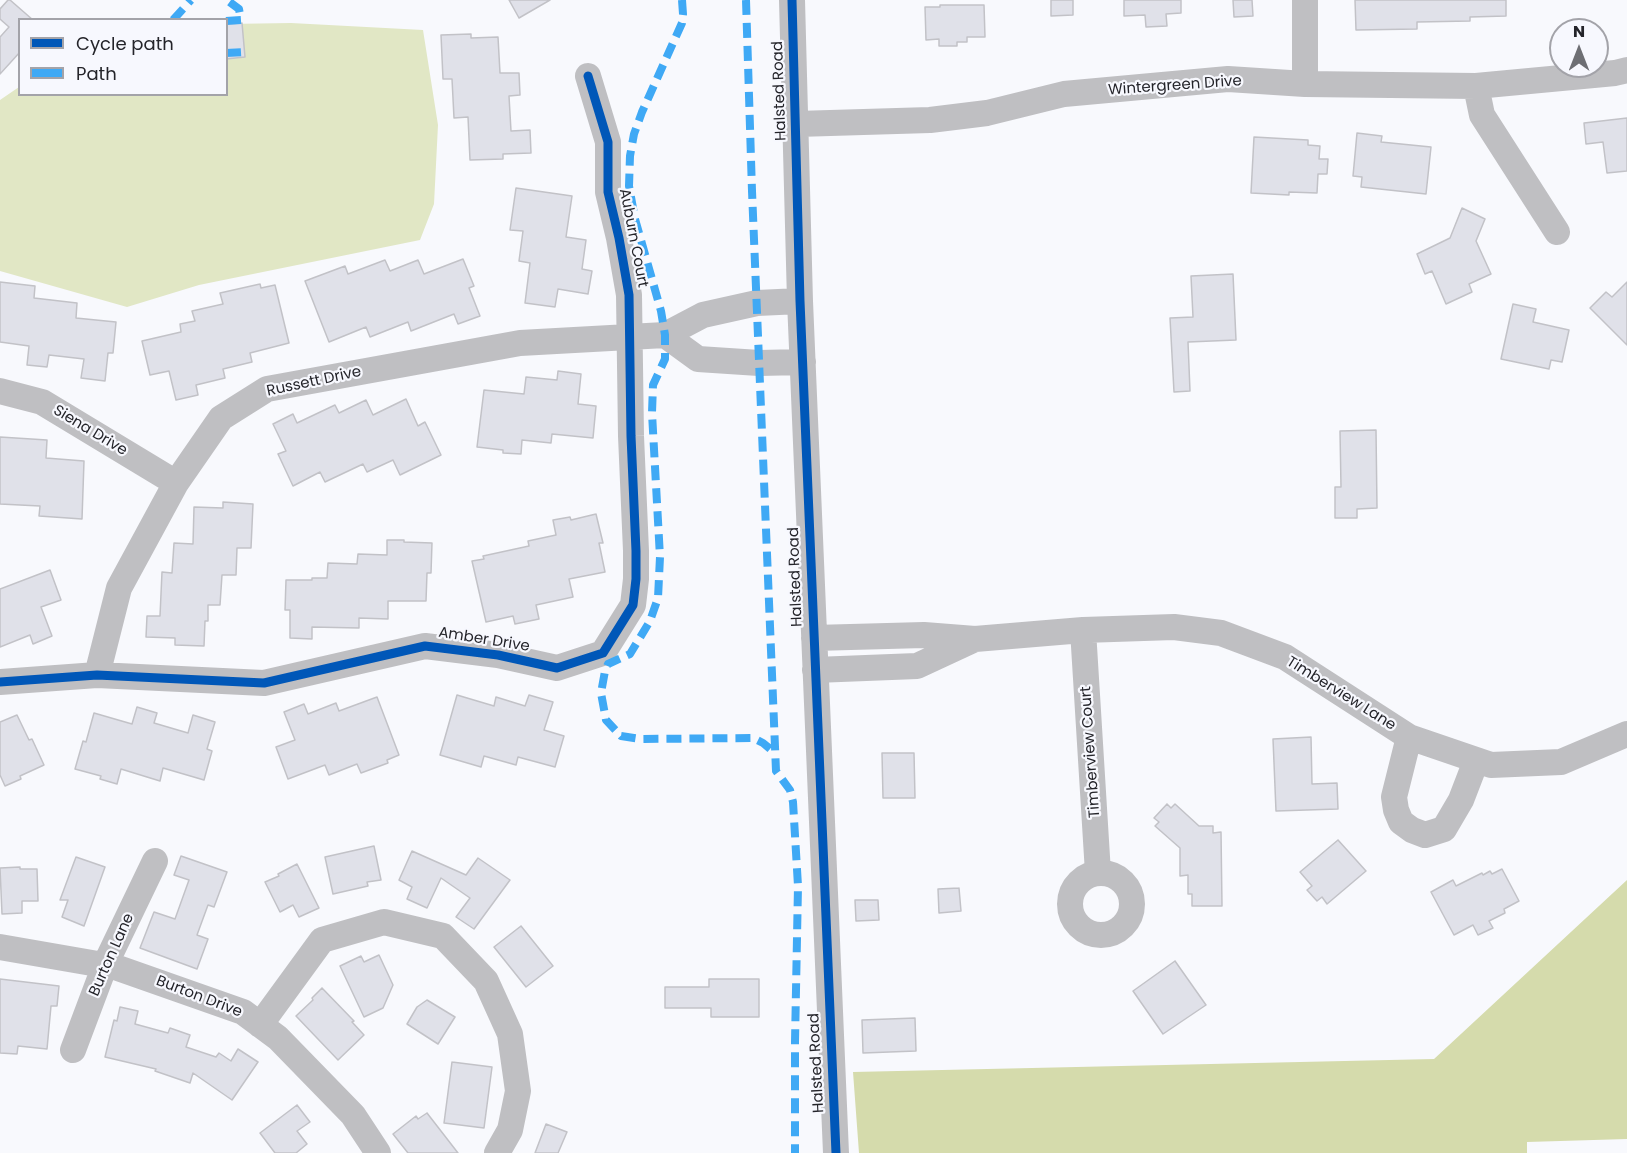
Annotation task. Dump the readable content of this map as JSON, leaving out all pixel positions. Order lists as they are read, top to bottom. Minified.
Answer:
{"streets":{"street":["Wintergreen Drive","Halsted Road","Auburn Court","Russett Drive","Siena Drive","Amber Drive","Timberview Lane","Timberview Court","Burton Lane","Burton Drive"]},"crossings":[["Wintergreen Drive","Halsted Road"],["Halsted Road","Russett Drive"],["Halsted Road","Timberview Lane"],["Auburn Court","Russett Drive"],["Auburn Court","Amber Drive"],["Russett Drive","Siena Drive"],["Russett Drive","Amber Drive"],["Timberview Lane","Timberview Court"],["Burton Lane","Burton Drive"]],"legend":["Cycle path","Path"],"north":"top"}
